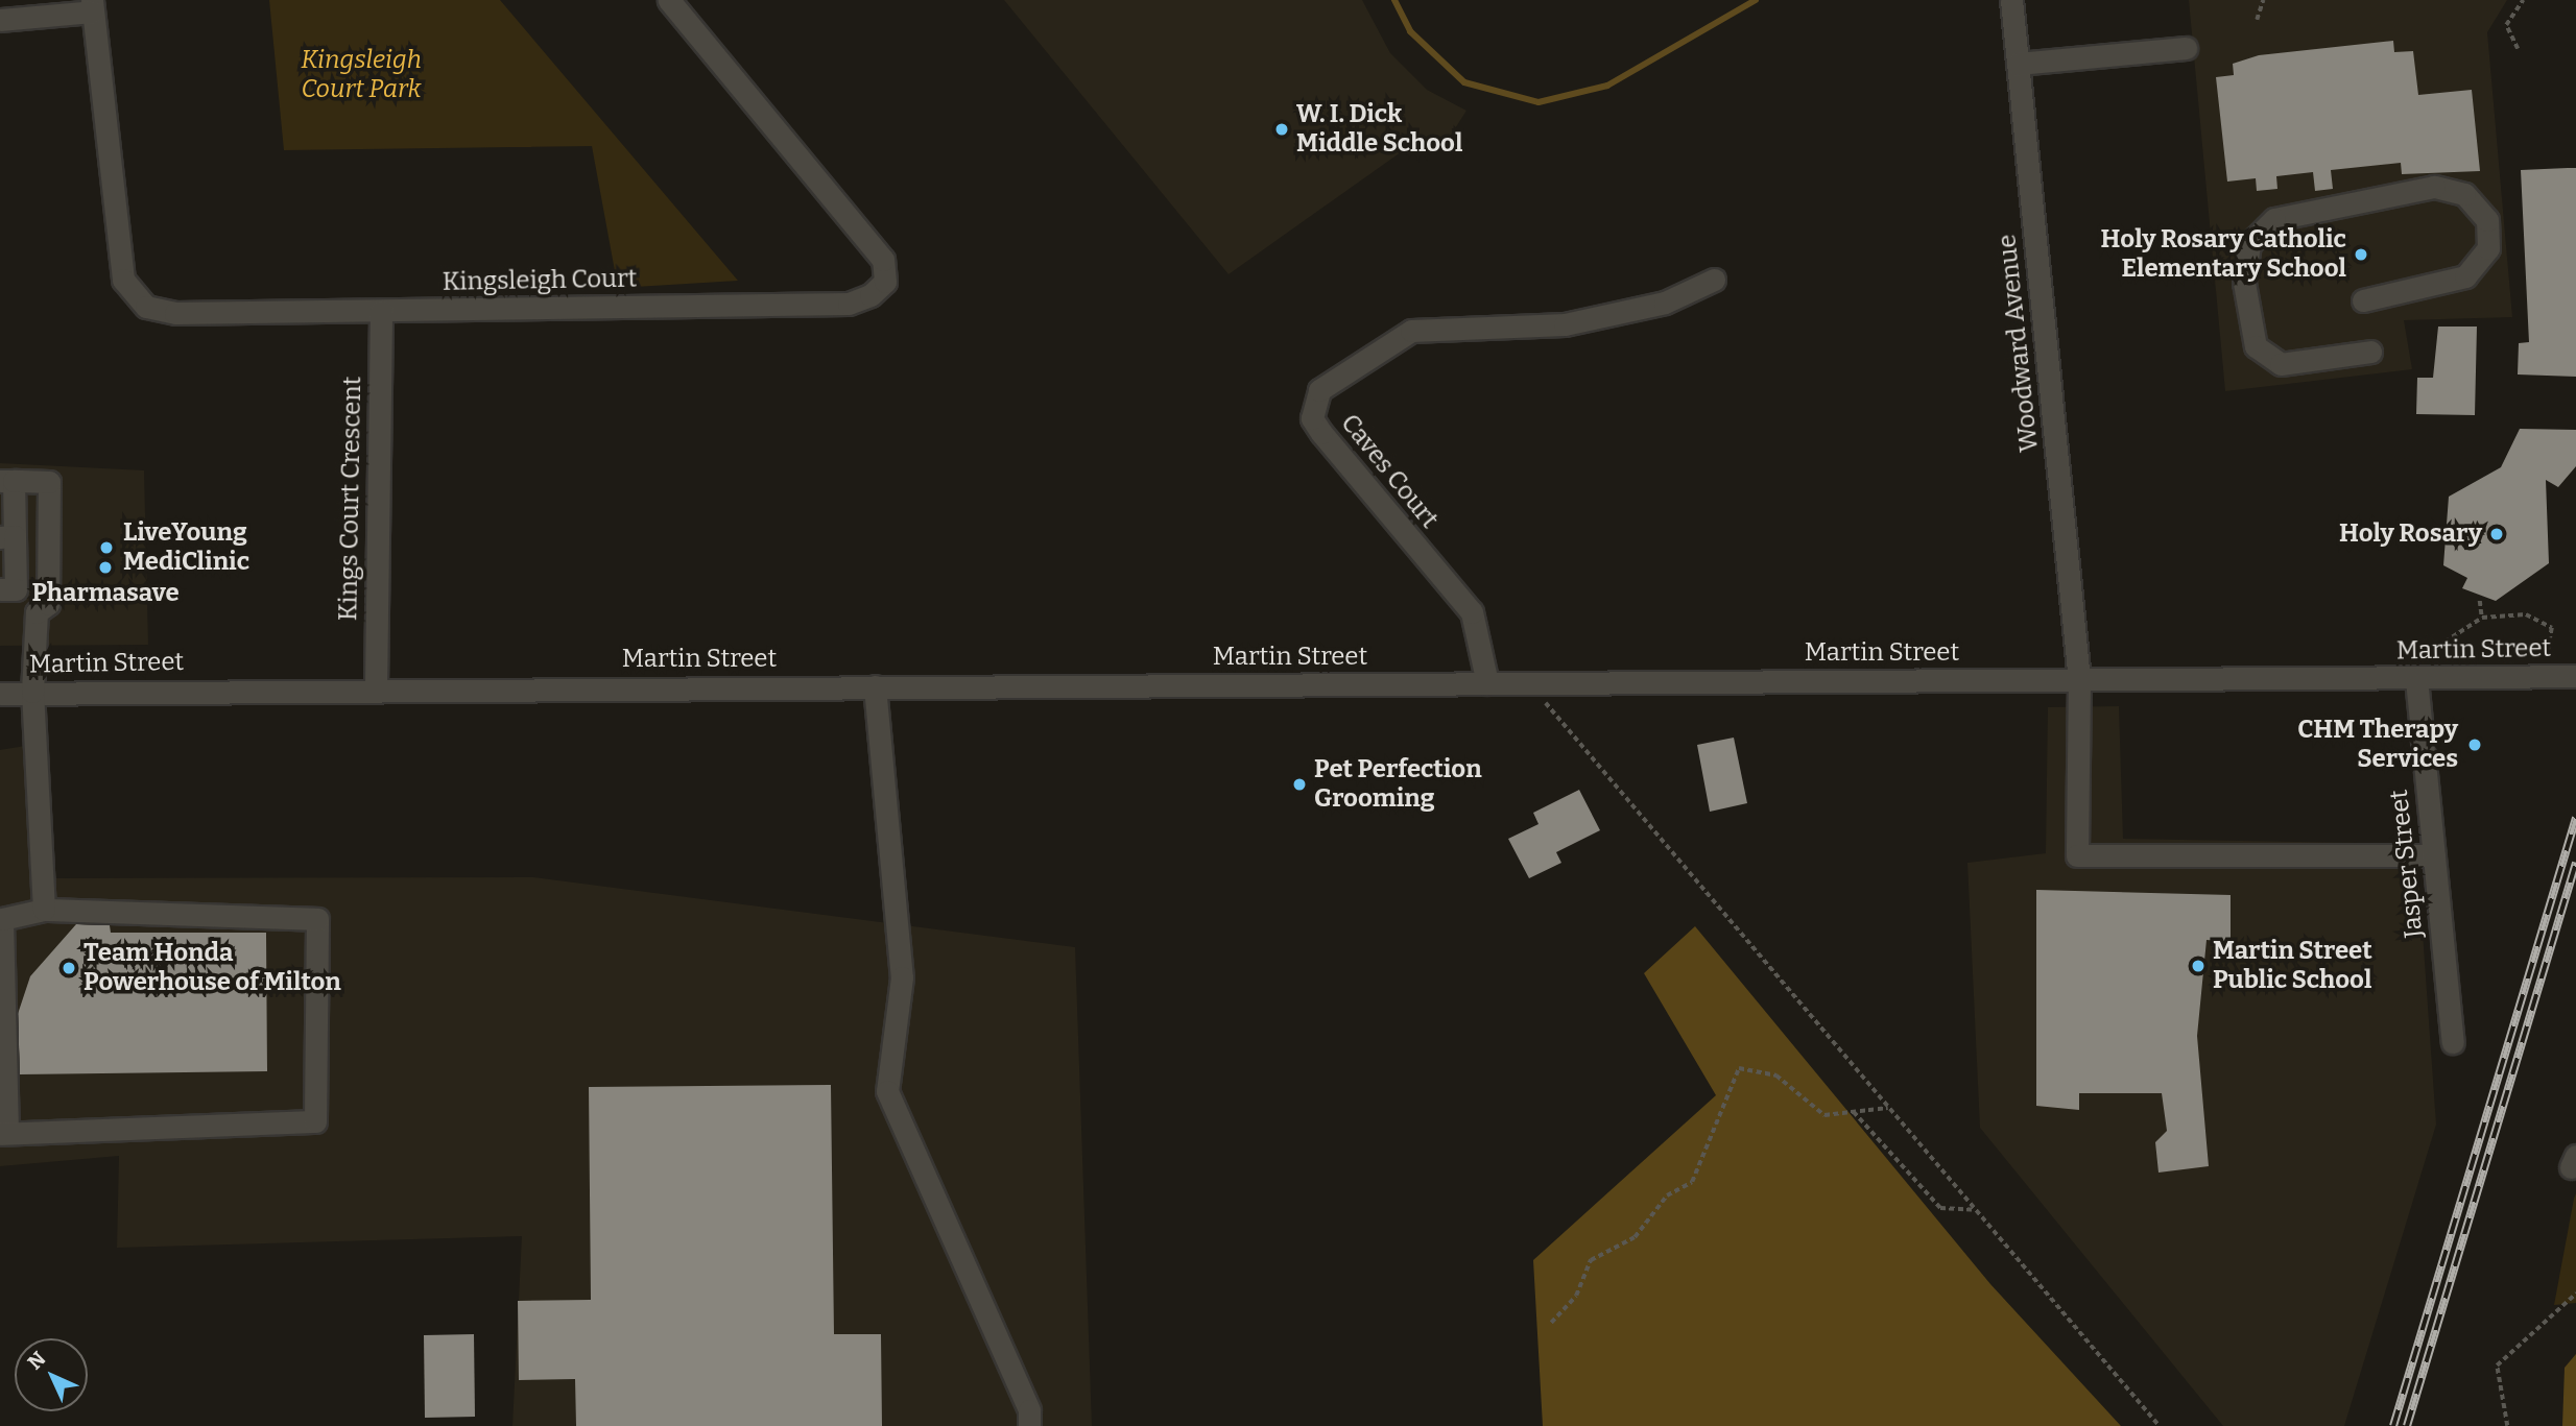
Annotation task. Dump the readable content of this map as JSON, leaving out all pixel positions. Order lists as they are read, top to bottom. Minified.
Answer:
{"streets":{"street":["Kingsleigh Court","Woodward Avenue","Caves Court","Kings Court Crescent","Martin Street","Jasper Street"]},"crossings":[["Kingsleigh Court","Kings Court Crescent"],["Woodward Avenue","Martin Street"],["Woodward Avenue","Jasper Street"],["Caves Court","Martin Street"],["Kings Court Crescent","Martin Street"],["Martin Street","Jasper Street"]],"parks":["Kingsleigh Court Park"],"places":["W. I. Dick Middle School","Holy Rosary Catholic Elementary School","Holy Rosary","LiveYoung MediClinic","Pharmasave","CHM Therapy Services","Pet Perfection Grooming","Martin Street Public School","Team Honda Powerhouse of Milton"],"north":"top left"}
